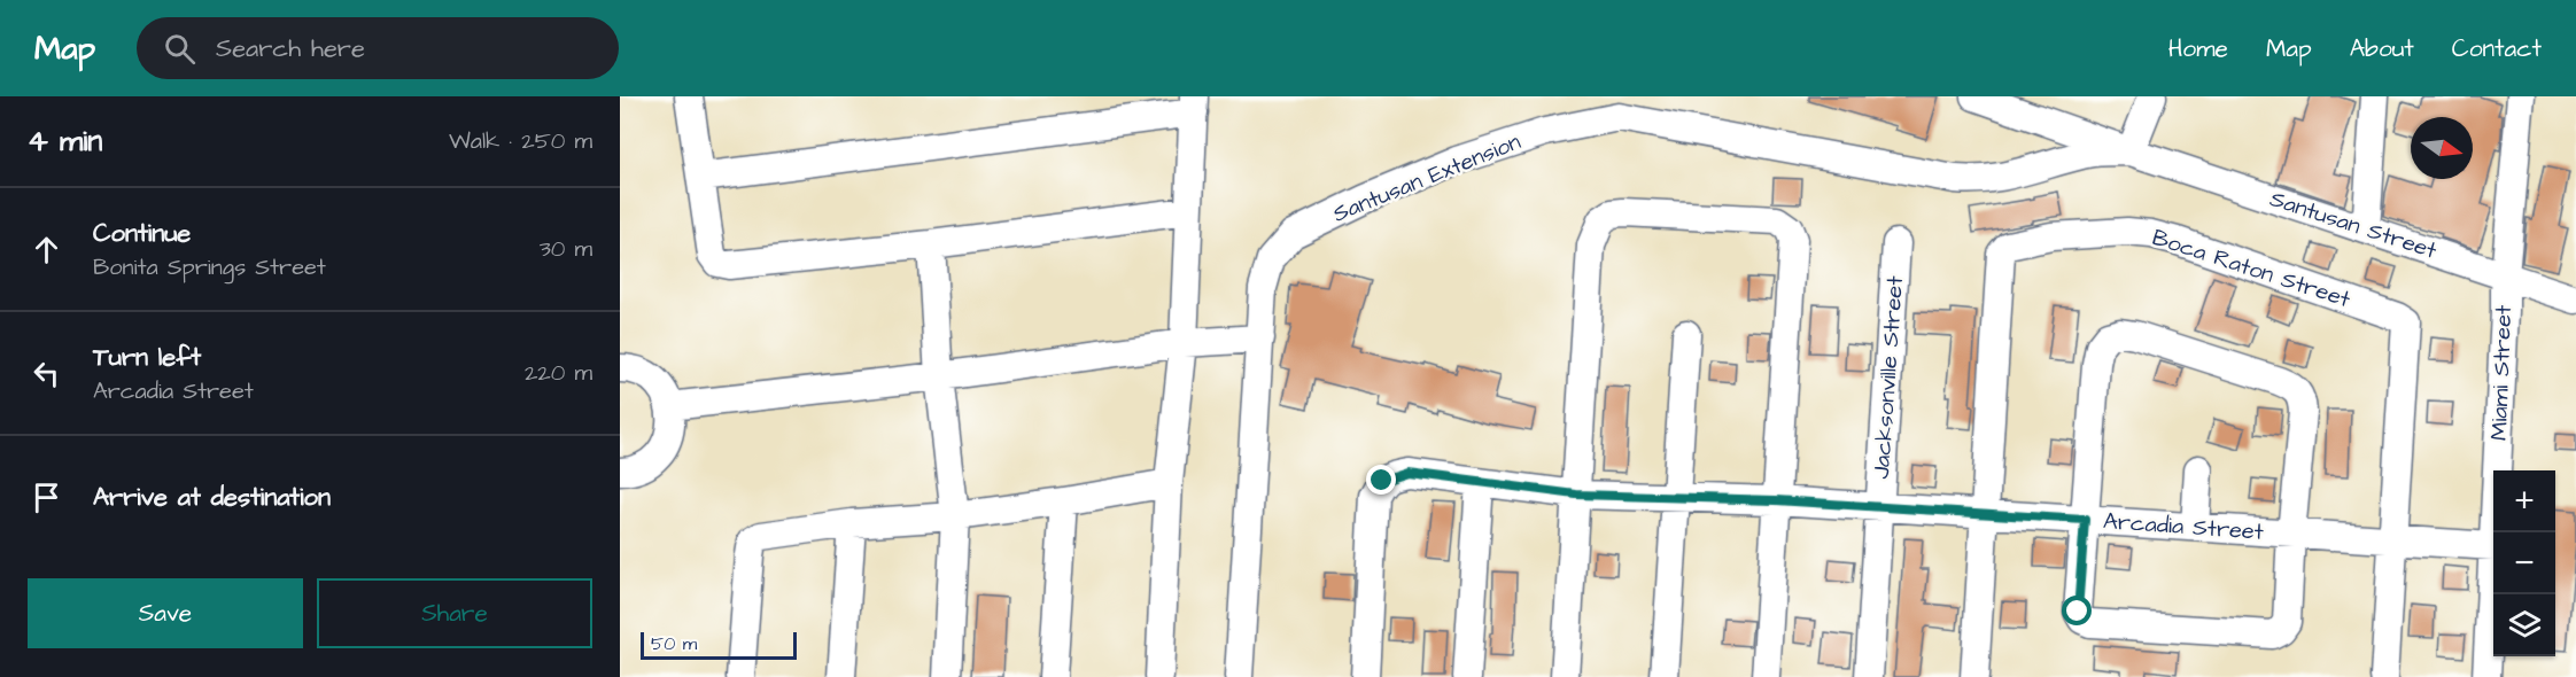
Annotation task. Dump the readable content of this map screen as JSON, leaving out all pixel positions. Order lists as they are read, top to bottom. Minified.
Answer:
{"streets":{"street":["Santusan Extension","Santusan Street","Boca Raton Street","Miami Street","Jacksonville Street","Arcadia Street"]},"crossings":[["Santusan Extension","Santusan Street"],["Santusan Street","Miami Street"],["Boca Raton Street","Arcadia Street"],["Miami Street","Arcadia Street"],["Jacksonville Street","Arcadia Street"]],"scale_bar":"50 m","north":"right","page":{"header":"Map","search":"Search here","nav":["Home","Map","About","Contact"],"heading":["4 min","Walk · 250 m"],"list":[["Continue","Bonita Springs Street","30 m"],["Turn left","Arcadia Street","220 m"],"Arrive at destination"],"map_buttons":["+","−"],"buttons":["Save","Share"],"scale":"50 m"}}
